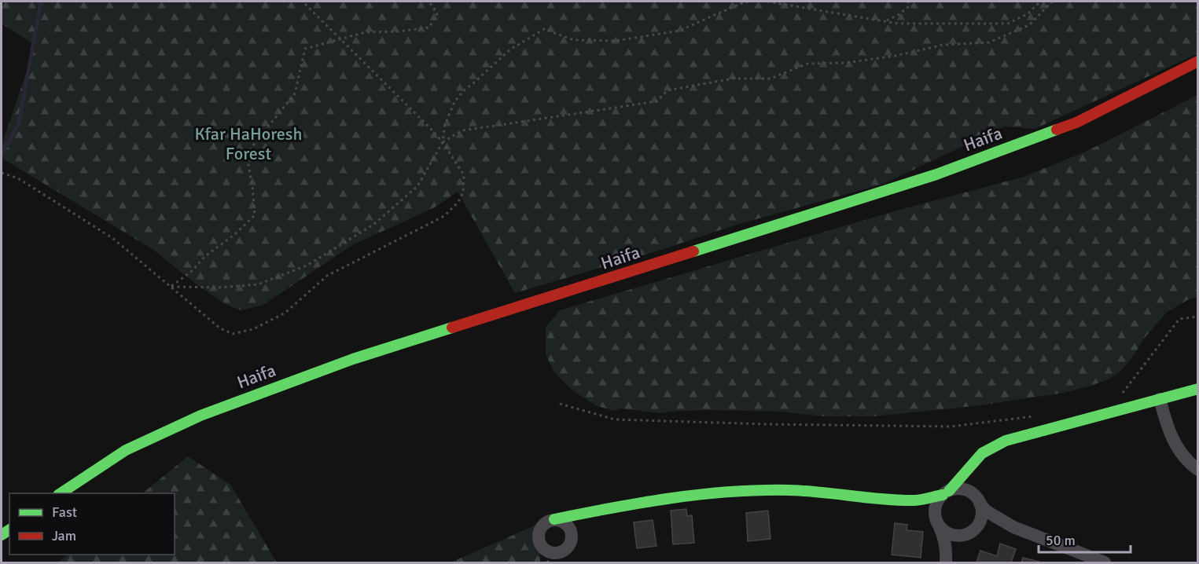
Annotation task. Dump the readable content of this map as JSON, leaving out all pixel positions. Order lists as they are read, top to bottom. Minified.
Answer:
{"streets":{"main road":["Haifa"]},"parks":["Kfar HaHoresh Forest"],"legend":["Fast","Jam"],"scale_bar":"50 m"}
